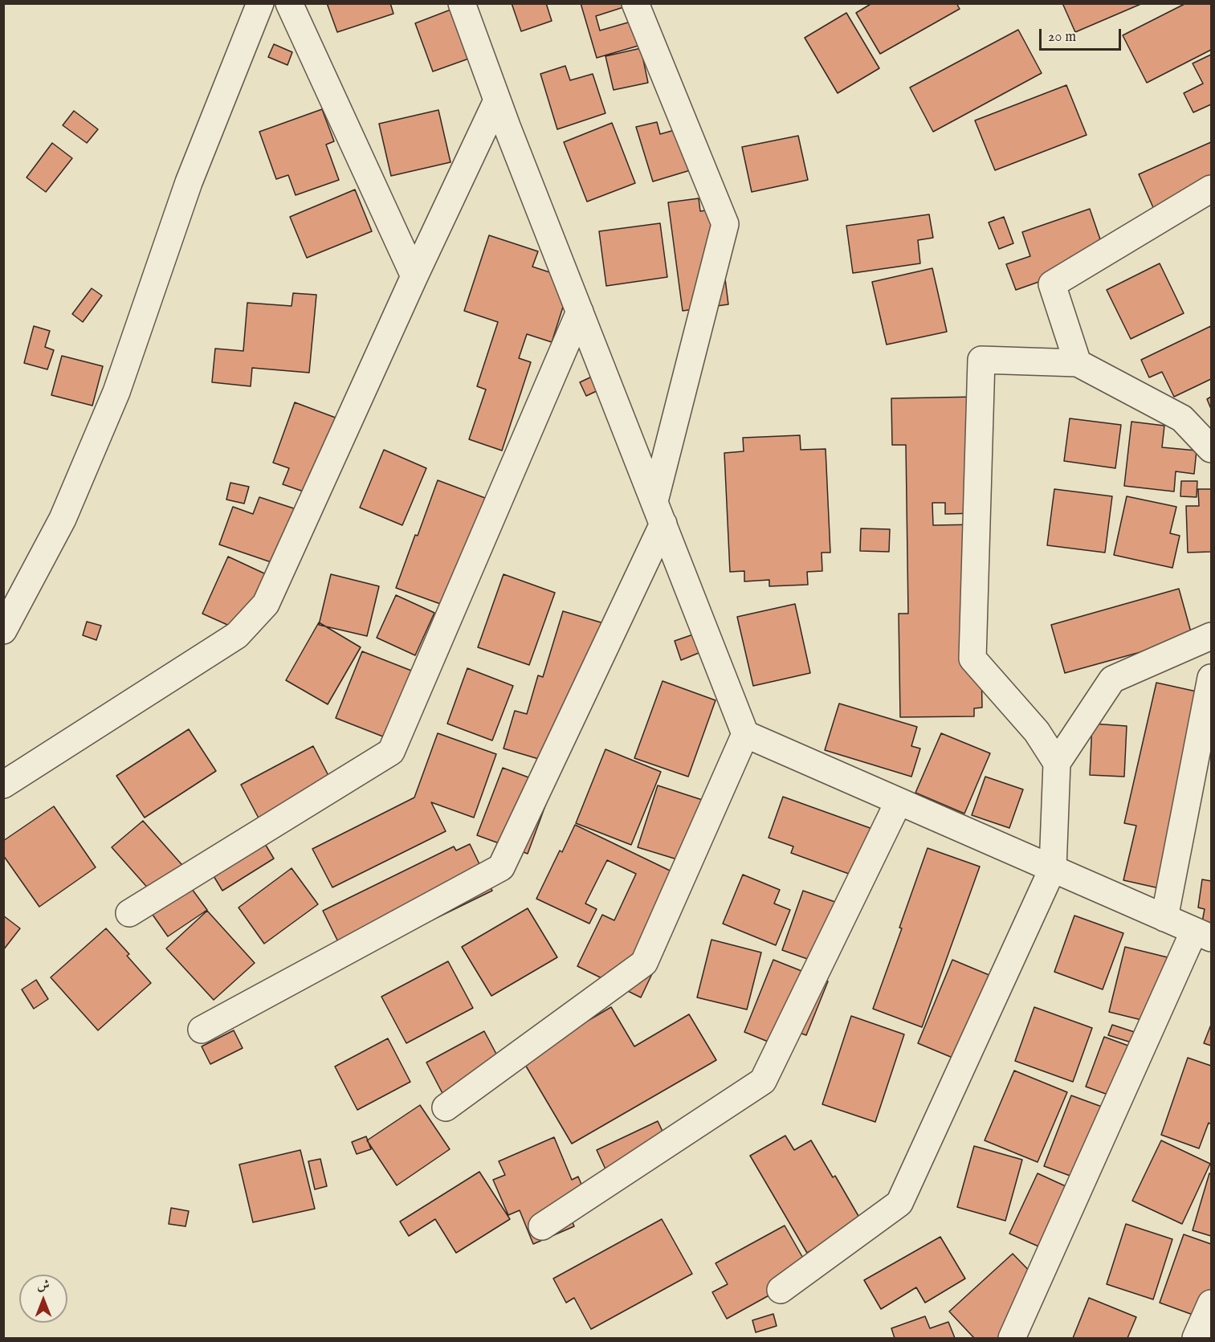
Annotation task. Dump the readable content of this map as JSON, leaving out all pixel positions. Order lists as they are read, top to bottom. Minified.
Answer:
{"scale_bar":"20 m","north":"top"}
